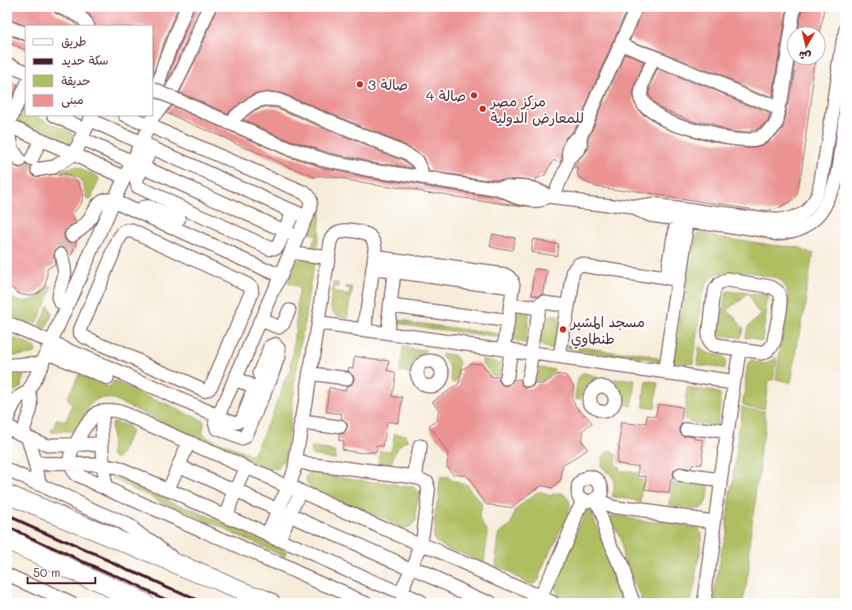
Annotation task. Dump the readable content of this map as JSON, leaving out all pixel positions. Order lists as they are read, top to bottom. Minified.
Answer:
{"places":["صالة 3","صالة 4","مركز مصر للمعارض الدولية","مسجد المشير طنطاوي"],"legend":["طريق","سكة حديد","حديقة","مبنى"],"scale_bar":"50 m","north":"bottom"}
